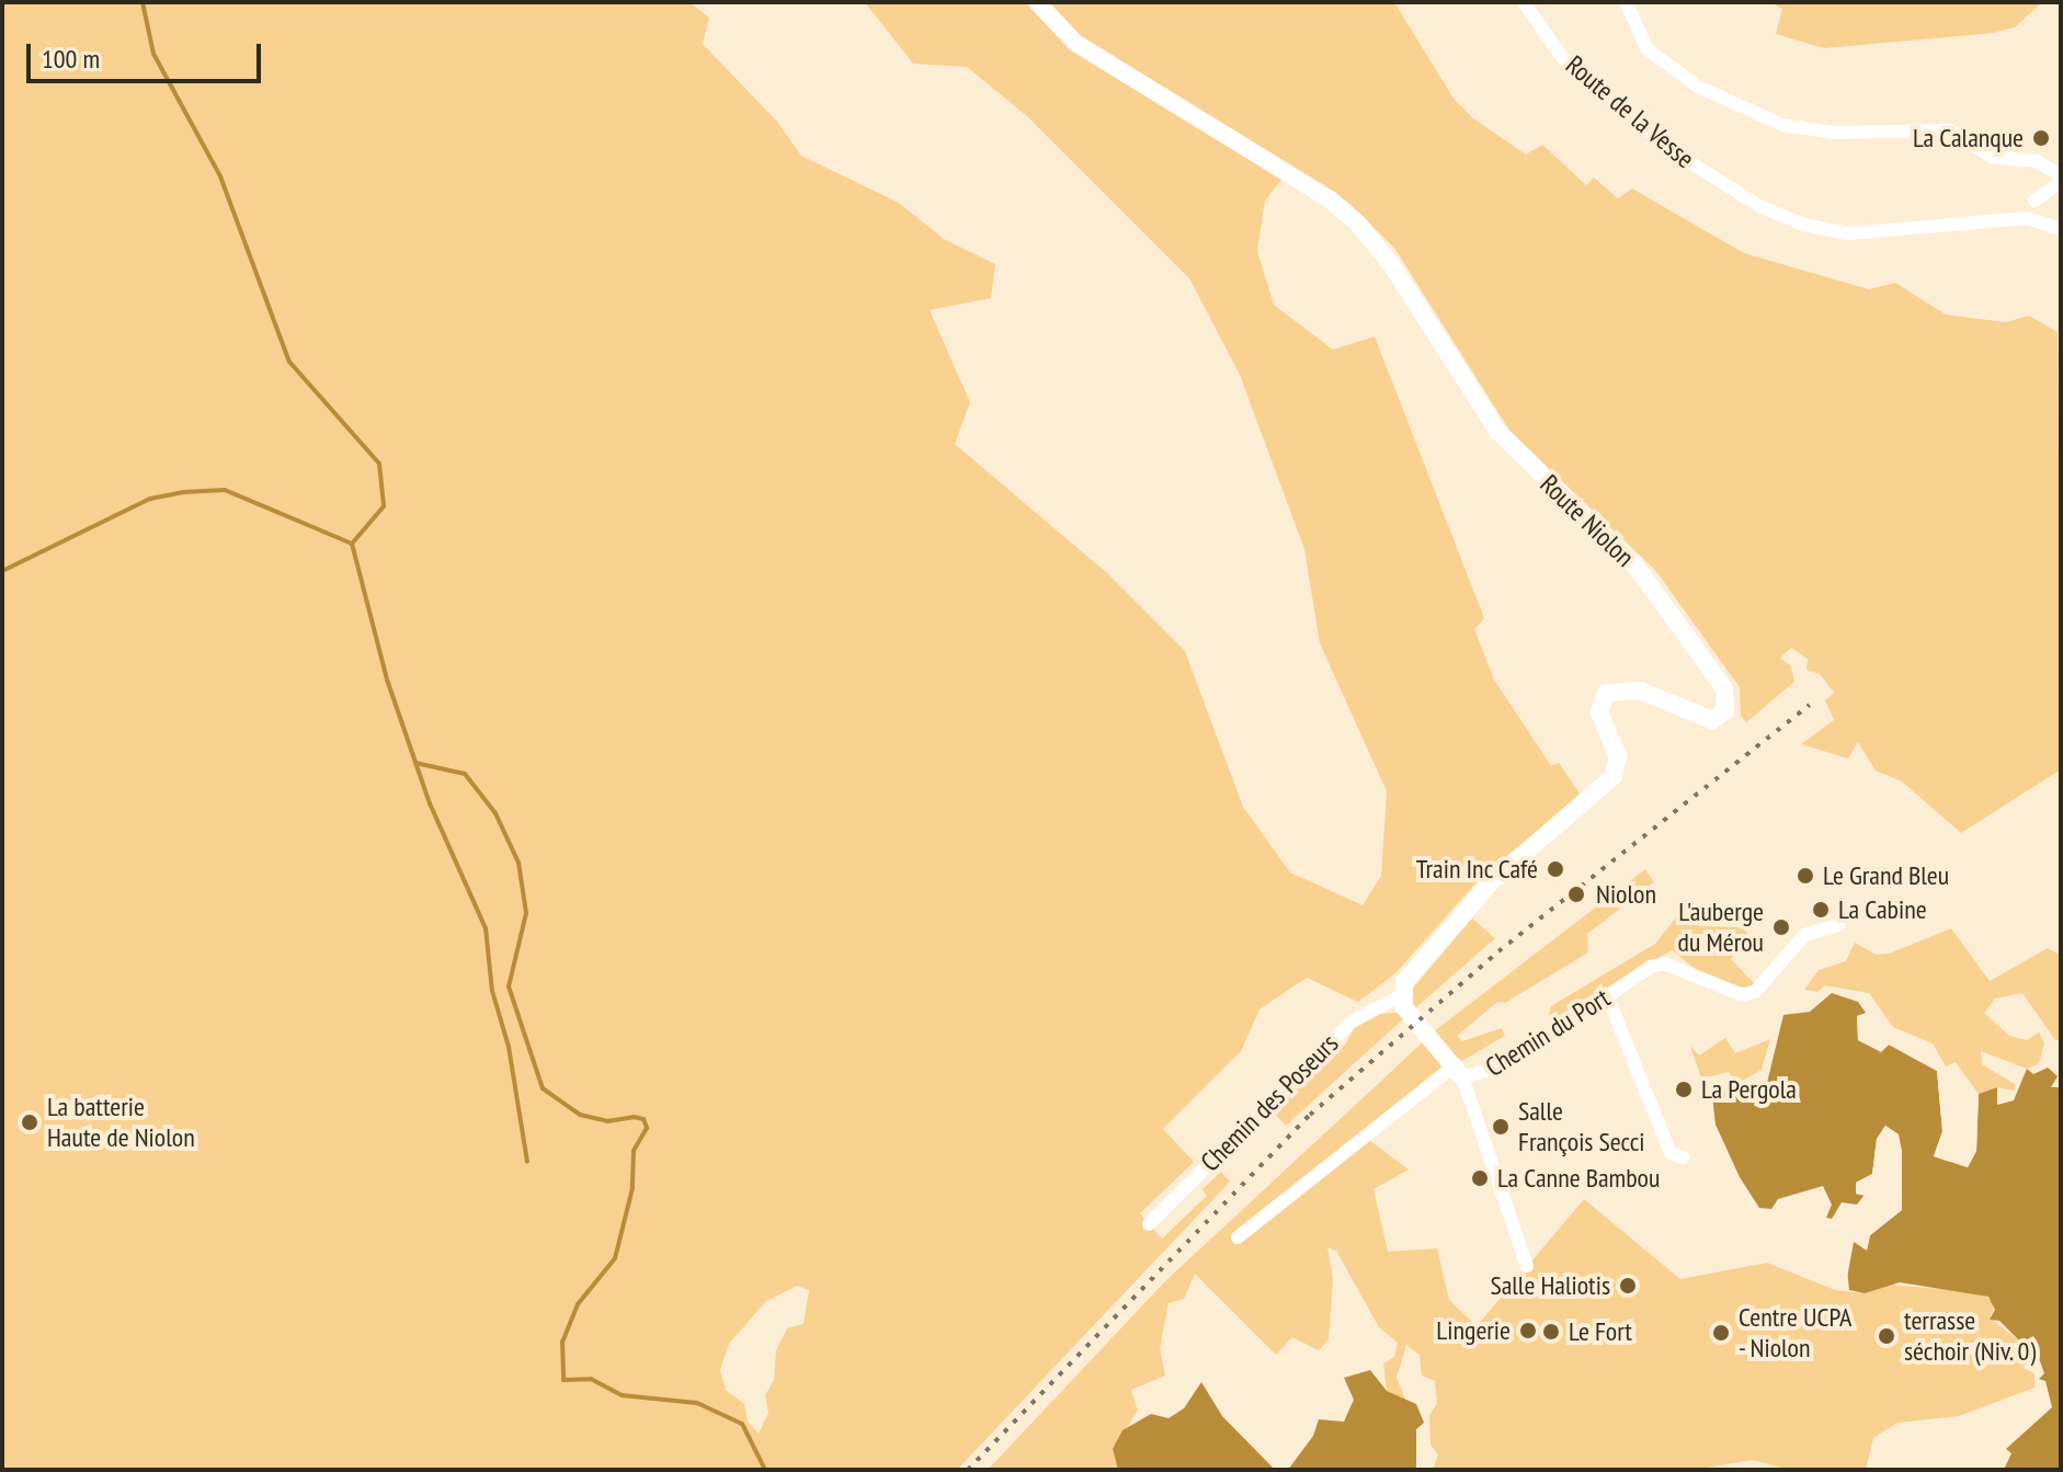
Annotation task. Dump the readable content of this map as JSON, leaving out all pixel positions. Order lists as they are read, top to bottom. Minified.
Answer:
{"streets":{"street":["Route de la Vesse","Route Niolon","Chemin du Port","Chemin des Poseurs"]},"crossings":[["Route Niolon","Chemin du Port"],["Route Niolon","Chemin des Poseurs"],["Chemin du Port","Chemin des Poseurs"]],"places":["La Calanque","Train Inc Café","Le Grand Bleu","Niolon","La Cabine","L'auberge du Mérou","La Pergola","La batterie Haute de Niolon","Salle François Secci","La Canne Bambou","Salle Haliotis","Lingerie","Le Fort","Centre UCPA - Niolon","terrasse séchoir (Niv. 0)"],"scale_bar":"100 m"}
